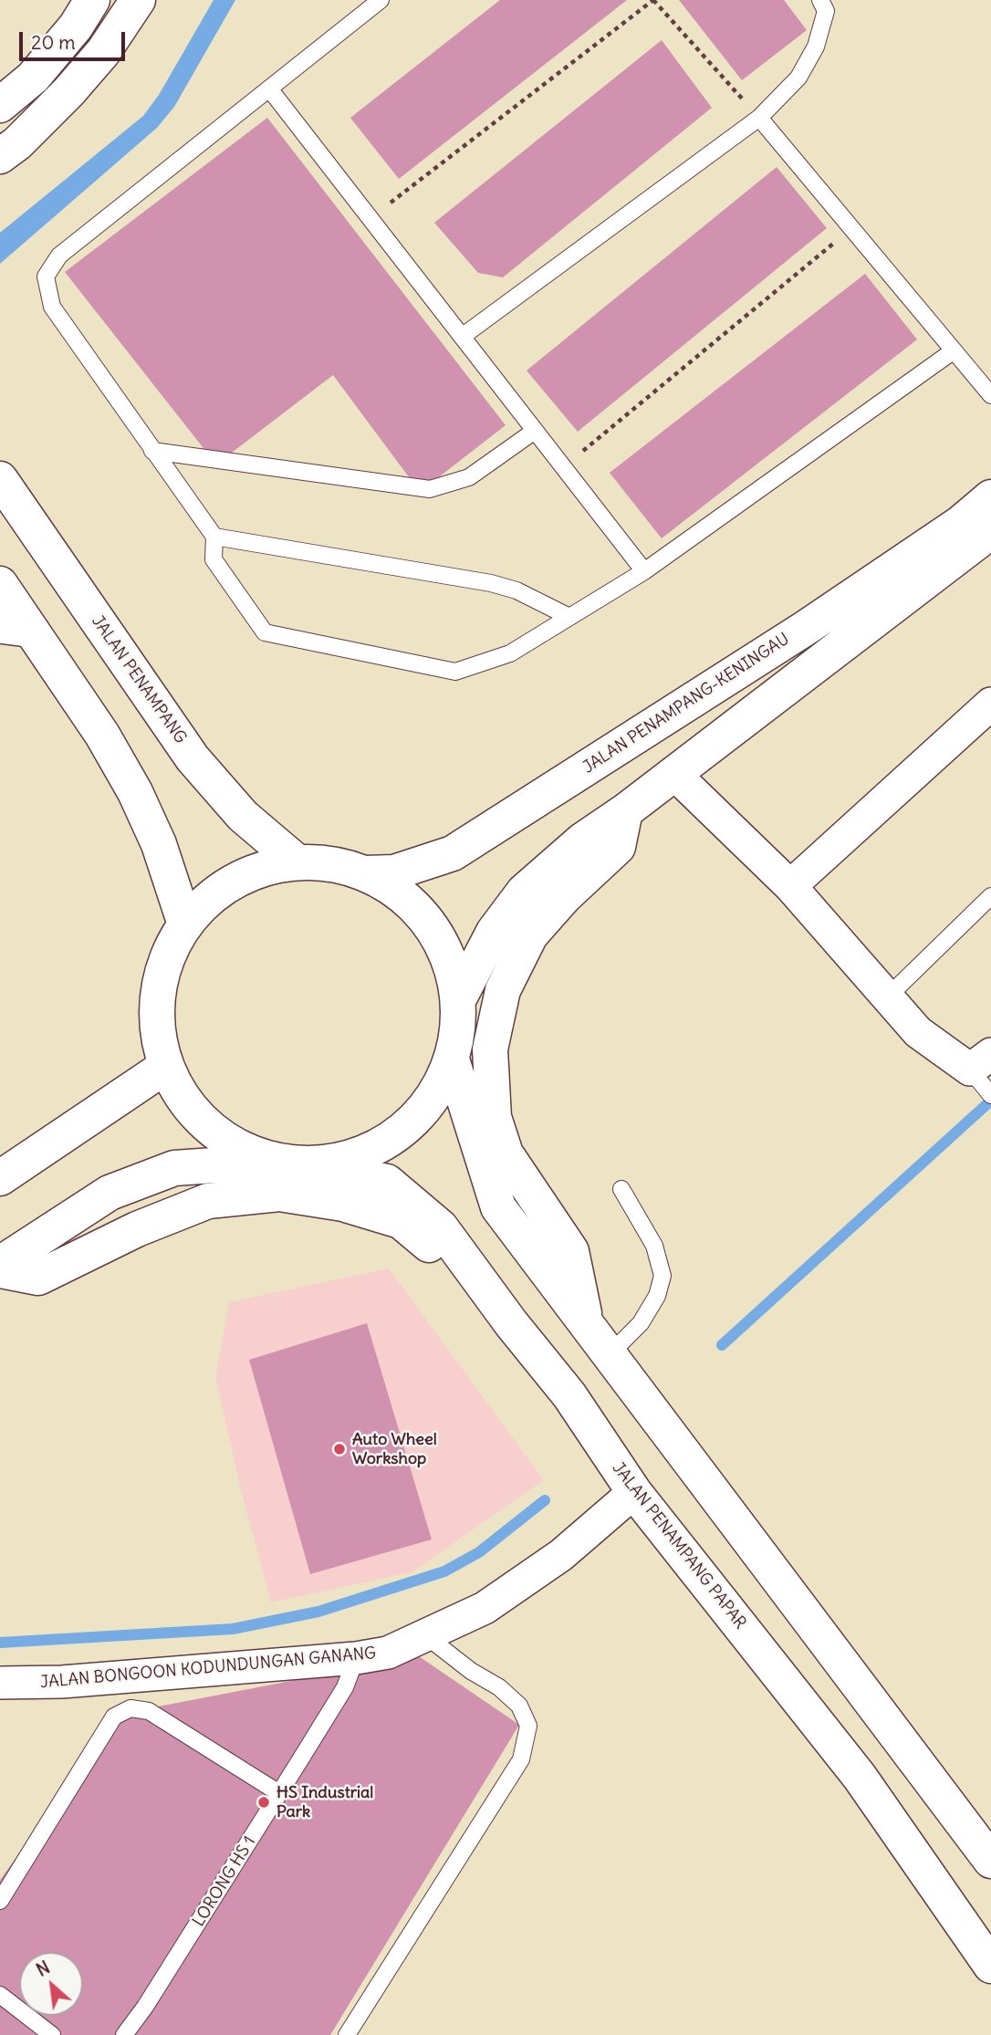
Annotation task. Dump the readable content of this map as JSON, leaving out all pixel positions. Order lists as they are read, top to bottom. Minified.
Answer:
{"streets":{"main road":["JALAN PENAMPANG","JALAN PENAMPANG-KENINGAU","JALAN PENAMPANG PAPAR"],"street":["JALAN BONGOON KODUNDUNGAN GANANG"],"lane":["LORONG HS 1"]},"crossings":[["JALAN PENAMPANG PAPAR","JALAN BONGOON KODUNDUNGAN GANANG"],["JALAN BONGOON KODUNDUNGAN GANANG","LORONG HS 1"]],"places":["Auto Wheel Workshop","HS Industrial Park"],"scale_bar":"20 m","north":"top left"}
